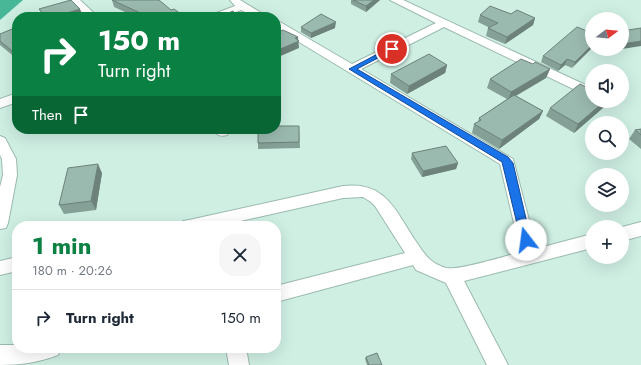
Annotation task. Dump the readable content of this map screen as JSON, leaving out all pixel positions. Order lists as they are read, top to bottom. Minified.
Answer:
{"north":"right","page":{"map_buttons":"+","turn":["150 m","Turn right"],"then":"Then","heading":["1 min","180 m · 20:26"],"list":[{"name":"Turn right","value":"150 m"}]}}
